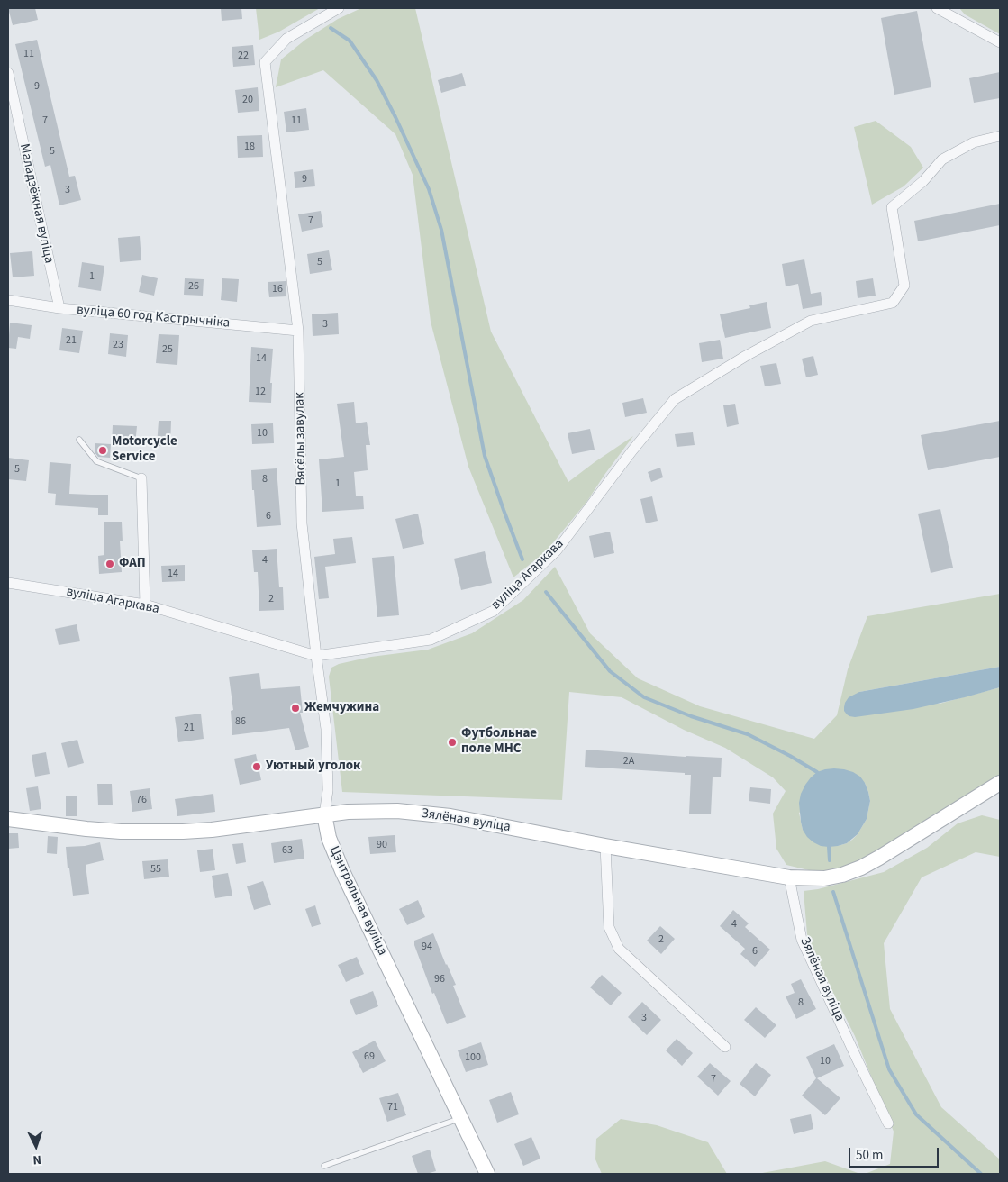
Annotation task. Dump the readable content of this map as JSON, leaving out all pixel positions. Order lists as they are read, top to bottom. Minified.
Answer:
{"streets":{"street":["Маладзёжная вуліца","вуліца 60 год Кастрычніка","Вясёлы завулак","вуліца Агаркава","Зялёная вуліца","Цэнтральная вуліца"]},"crossings":[["Маладзёжная вуліца","вуліца 60 год Кастрычніка"],["вуліца 60 год Кастрычніка","Вясёлы завулак"],["Вясёлы завулак","вуліца Агаркава"],["Вясёлы завулак","Зялёная вуліца"],["Вясёлы завулак","Цэнтральная вуліца"],["Зялёная вуліца","Цэнтральная вуліца"]],"places":["Motorcycle Service","ФАП","Жемчужина","Футбольнае поле МНС","Уютный уголок"],"house_numbers":["11","22","9","20","7","11","18","5","9","3","7","5","1","26","16","3","21","23","25","14","12","10","5","8","1","6","4","14","2","86","21","2А","76","90","63","55","4","2","94","6","96","8","3","69","100","10","7","71"],"scale_bar":"50 m","north":"bottom"}
